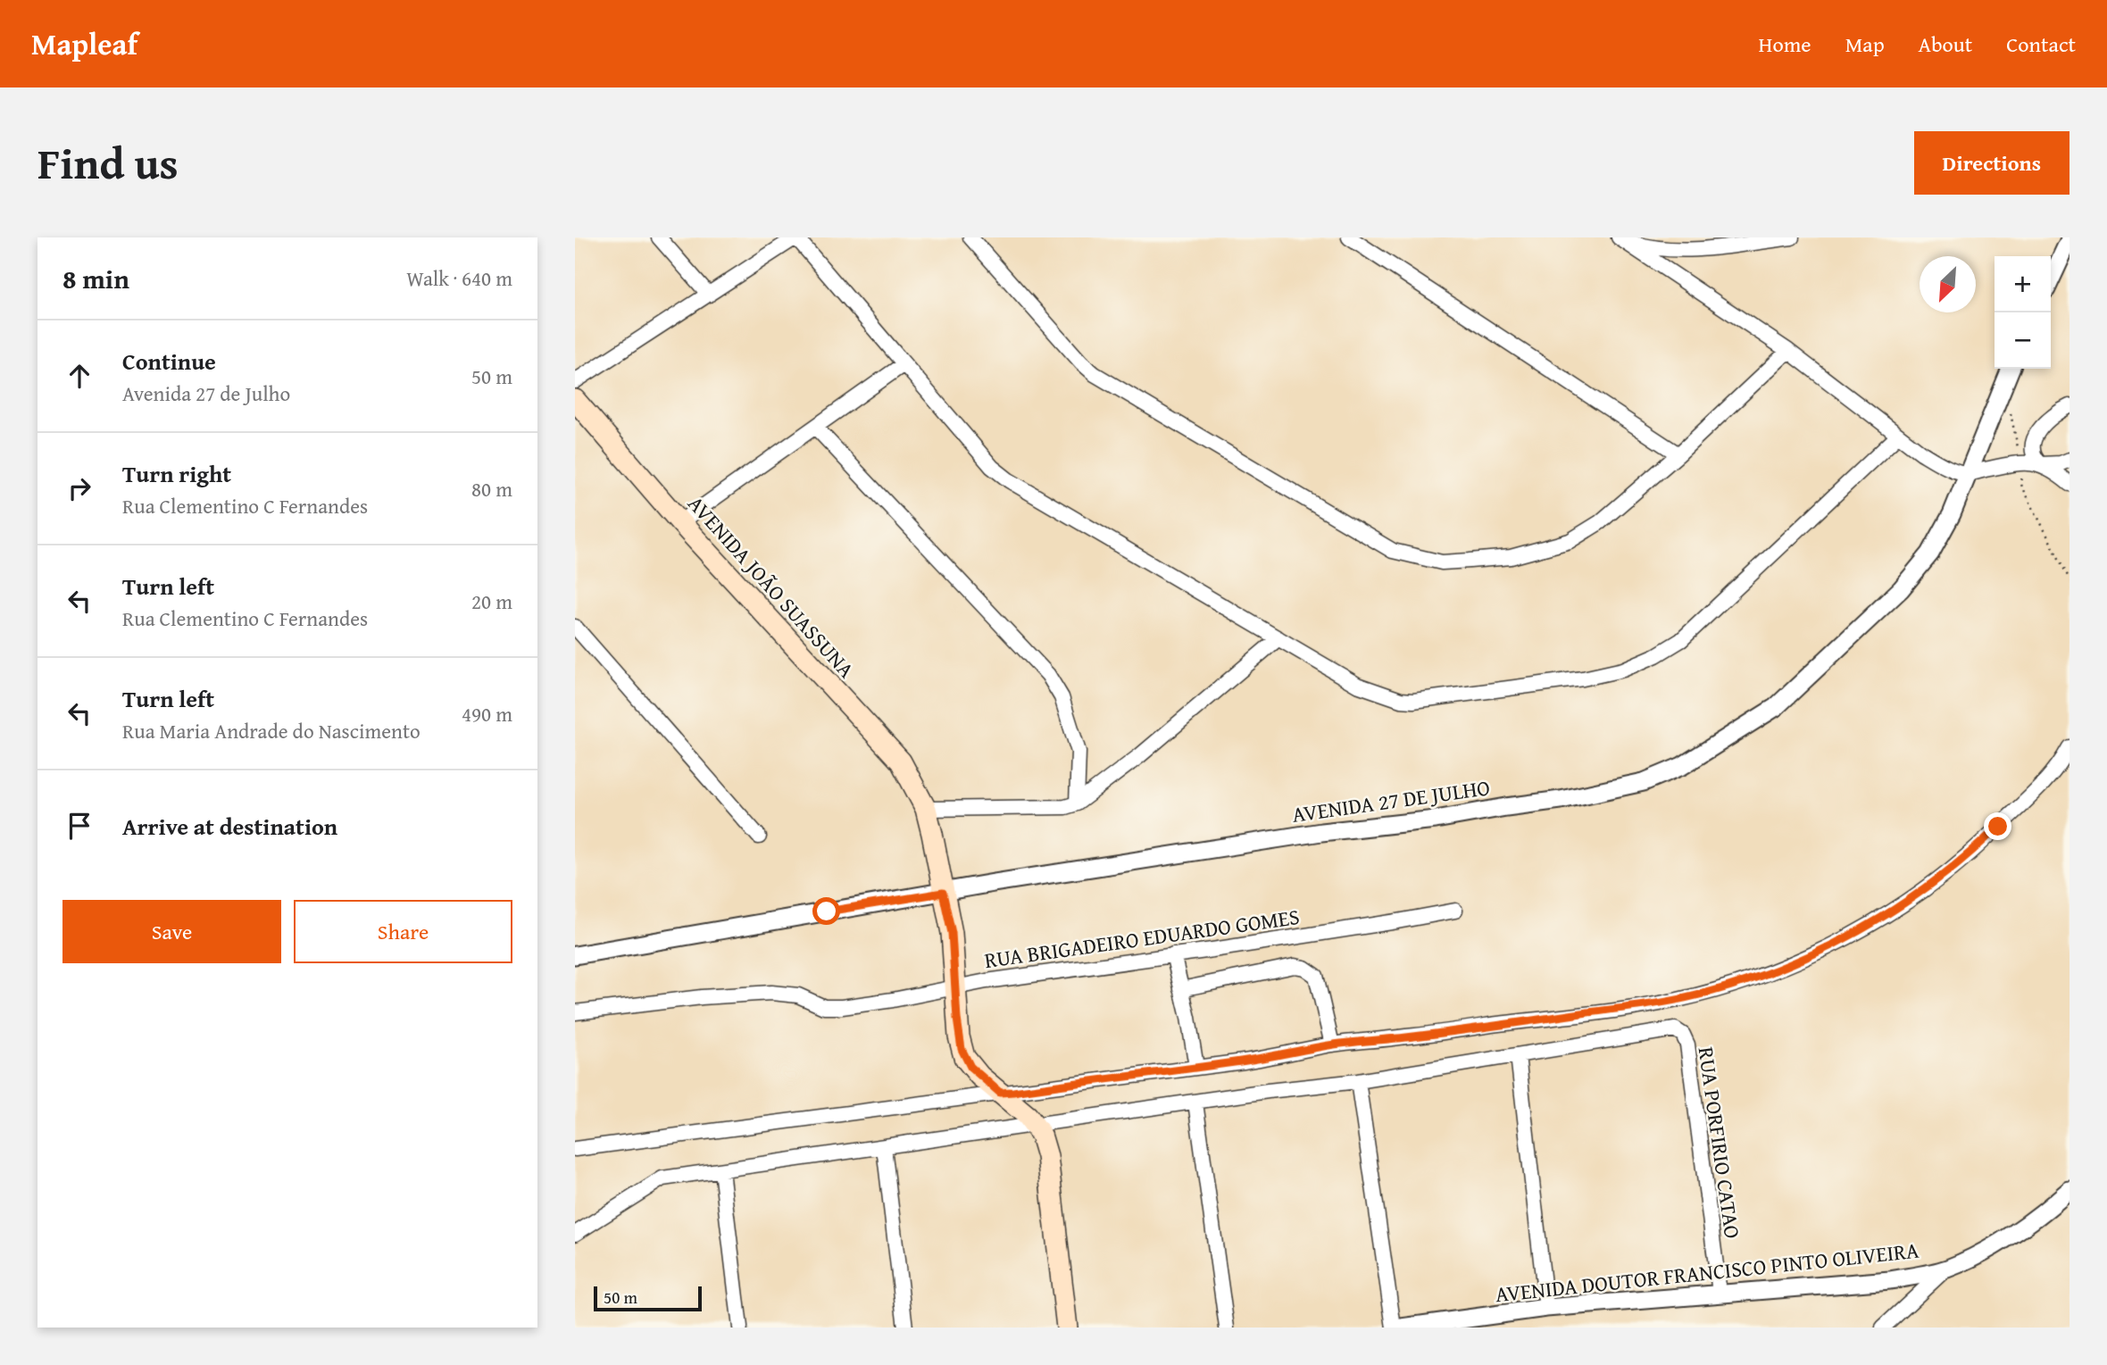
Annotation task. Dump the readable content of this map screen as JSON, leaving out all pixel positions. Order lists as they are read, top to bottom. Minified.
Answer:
{"streets":{"main road":["AVENIDA JOÃO SUASSUNA"],"street":["AVENIDA 27 DE JULHO","RUA BRIGADEIRO EDUARDO GOMES","RUA PORFIRIO CATAO","AVENIDA DOUTOR FRANCISCO PINTO OLIVEIRA"]},"crossings":[["AVENIDA JOÃO SUASSUNA","AVENIDA 27 DE JULHO"],["AVENIDA JOÃO SUASSUNA","RUA BRIGADEIRO EDUARDO GOMES"],["RUA PORFIRIO CATAO","AVENIDA DOUTOR FRANCISCO PINTO OLIVEIRA"]],"scale_bar":"50 m","north":"bottom left","page":{"header":"Mapleaf","nav":["Home","Map","About","Contact"],"title":"Find us","buttons":["Directions",["Save","Share"]],"heading":["8 min","Walk · 640 m"],"map_buttons":["+","−"],"list":[["Continue","Avenida 27 de Julho","50 m"],["Turn right","Rua Clementino C Fernandes","80 m"],["Turn left","Rua Clementino C Fernandes","20 m"],["Turn left","Rua Maria Andrade do Nascimento","490 m"],"Arrive at destination"],"scale":"50 m"}}
